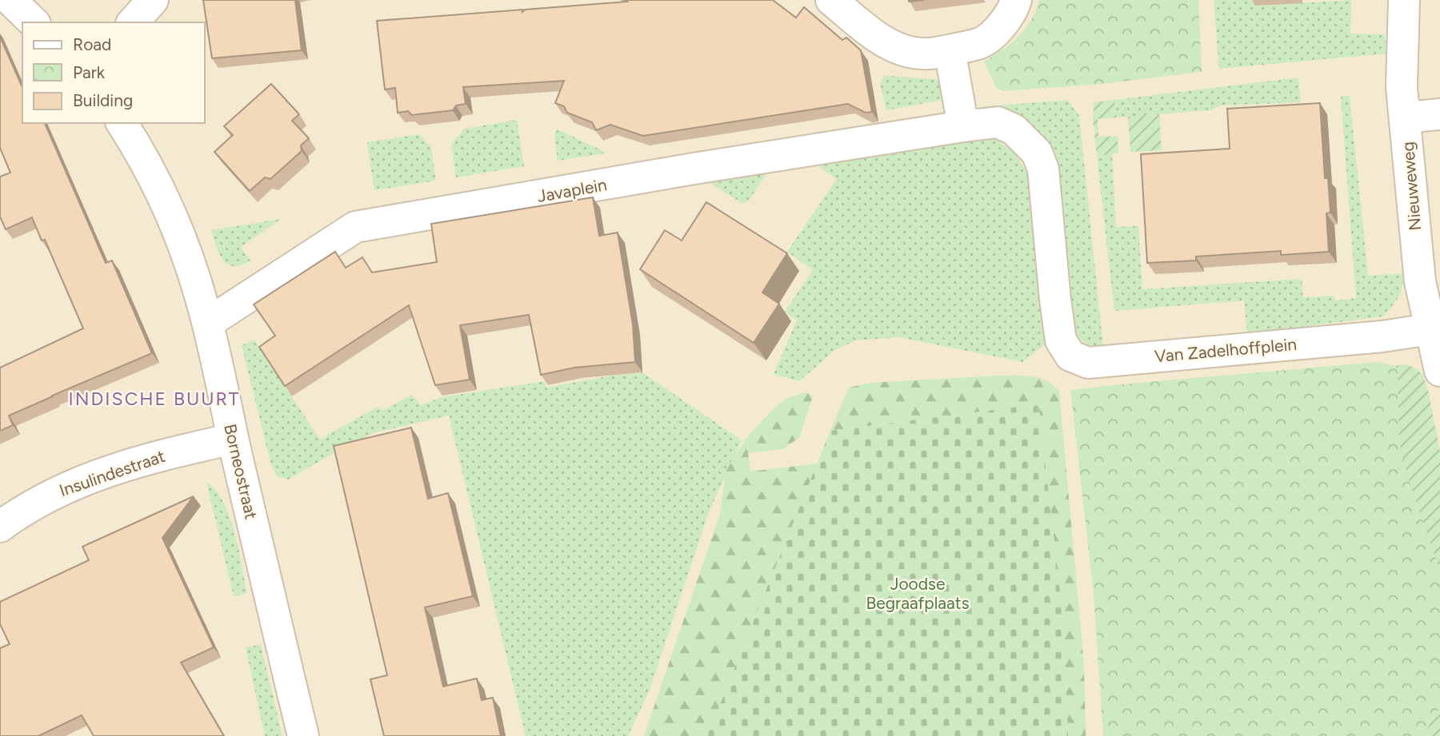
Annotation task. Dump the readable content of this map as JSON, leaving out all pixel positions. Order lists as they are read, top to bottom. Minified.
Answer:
{"streets":{"street":["Nieuweweg","Javaplein","Van Zadelhoffplein","Borneostraat","Insulindestraat"]},"crossings":[["Nieuweweg","Van Zadelhoffplein"],["Javaplein","Van Zadelhoffplein"],["Javaplein","Borneostraat"],["Borneostraat","Insulindestraat"]],"districts":["INDISCHE BUURT"],"parks":["Joodse Begraafplaats"],"legend":["Road","Park","Building"]}
